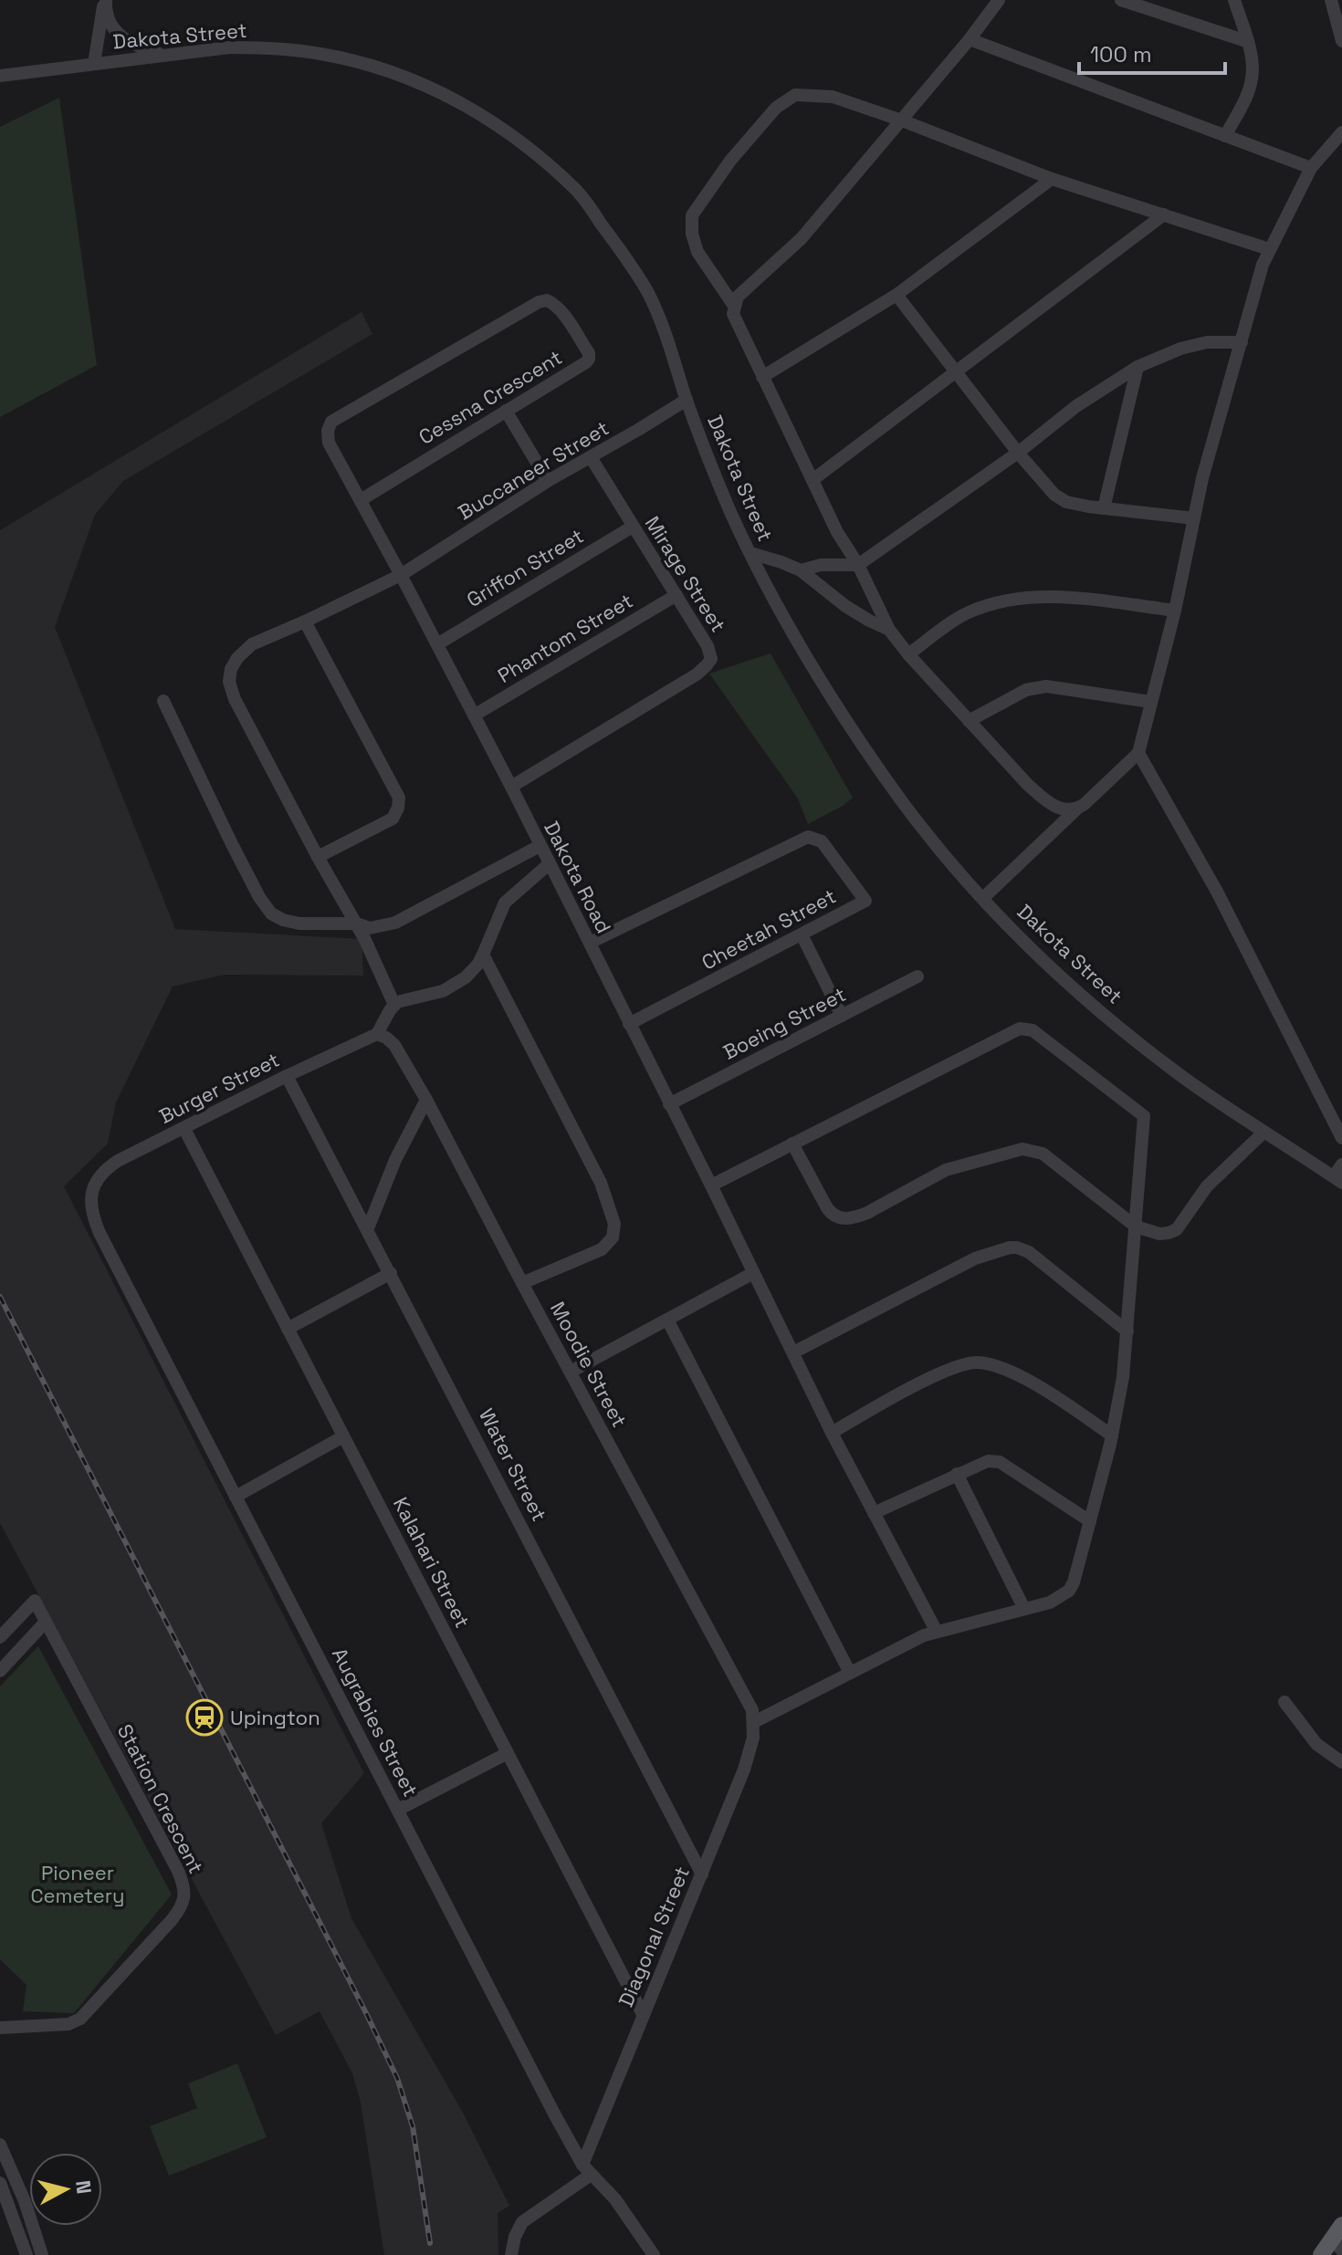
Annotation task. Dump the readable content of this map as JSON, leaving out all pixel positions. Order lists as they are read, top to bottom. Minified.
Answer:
{"streets":{"street":["Dakota Street","Cessna Crescent","Buccaneer Street","Griffon Street","Mirage Street","Phantom Street","Dakota Road","Cheetah Street","Boeing Street","Burger Street","Moodie Street","Water Street","Kalahari Street","Augrabies Street","Station Crescent","Diagonal Street"]},"crossings":[["Dakota Street","Buccaneer Street"],["Cessna Crescent","Dakota Road"],["Buccaneer Street","Mirage Street"],["Buccaneer Street","Dakota Road"],["Griffon Street","Mirage Street"],["Griffon Street","Dakota Road"],["Mirage Street","Phantom Street"],["Mirage Street","Dakota Road"],["Phantom Street","Dakota Road"],["Dakota Road","Cheetah Street"],["Dakota Road","Boeing Street"],["Burger Street","Moodie Street"],["Burger Street","Water Street"],["Burger Street","Kalahari Street"],["Burger Street","Augrabies Street"],["Moodie Street","Diagonal Street"],["Water Street","Diagonal Street"],["Kalahari Street","Diagonal Street"],["Augrabies Street","Diagonal Street"]],"parks":["Pioneer Cemetery"],"places":{"station":["Upington"]},"scale_bar":"100 m","north":"right"}
